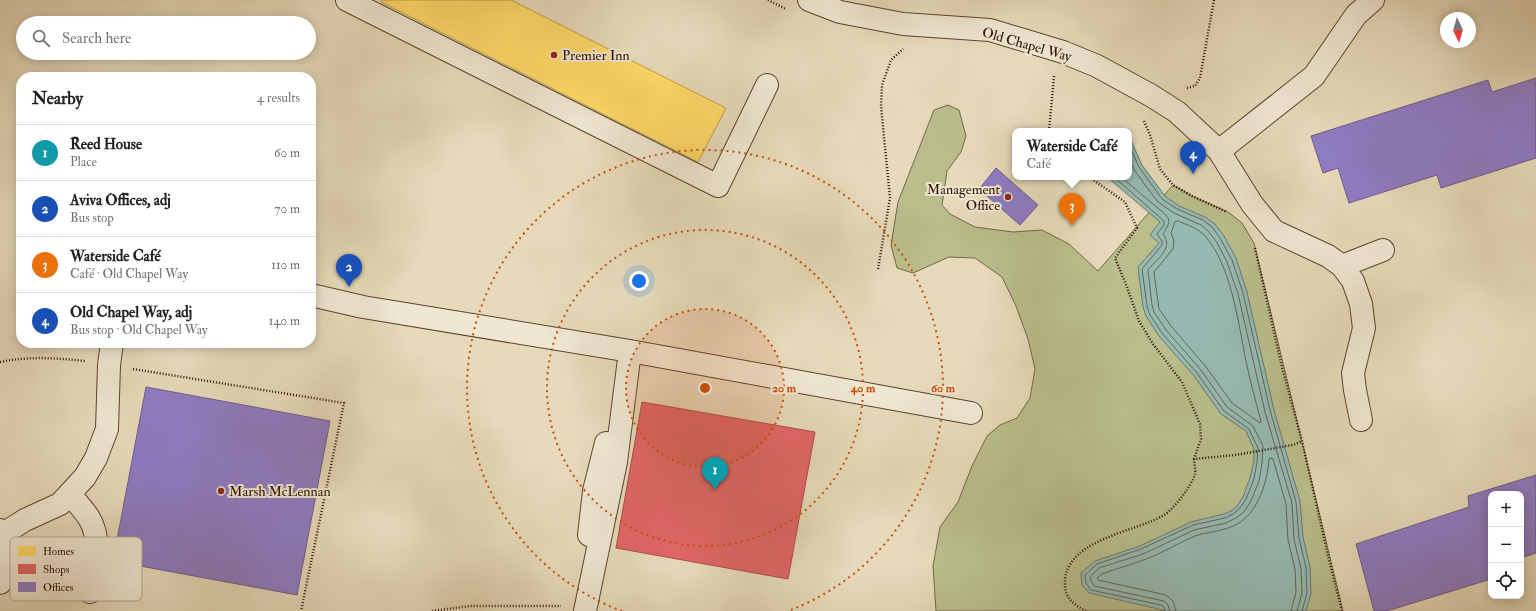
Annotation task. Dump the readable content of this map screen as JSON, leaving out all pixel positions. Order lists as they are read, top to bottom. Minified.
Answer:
{"streets":{"street":["Old Chapel Way"]},"places":["Premier Inn","Management Office","Marsh McLennan"],"legend":["Homes","Shops","Offices"],"north":"bottom","page":{"search":"Search here","heading":["Nearby","4 results"],"list":[{"mark":"1","name":"Reed House","note":"Place","value":"60 m"},{"mark":"2","name":"Aviva Offices, adj","note":"Bus stop","value":"70 m"},{"mark":"3","name":"Waterside Café","note":"Café · Old Chapel Way","value":"110 m"},{"mark":"4","name":"Old Chapel Way, adj","note":"Bus stop · Old Chapel Way","value":"140 m"}],"popup":["Waterside Café","Café"],"pins":["4","3","2","1"],"map_buttons":["+","−"]},"rings":["20 m","40 m","60 m"]}
